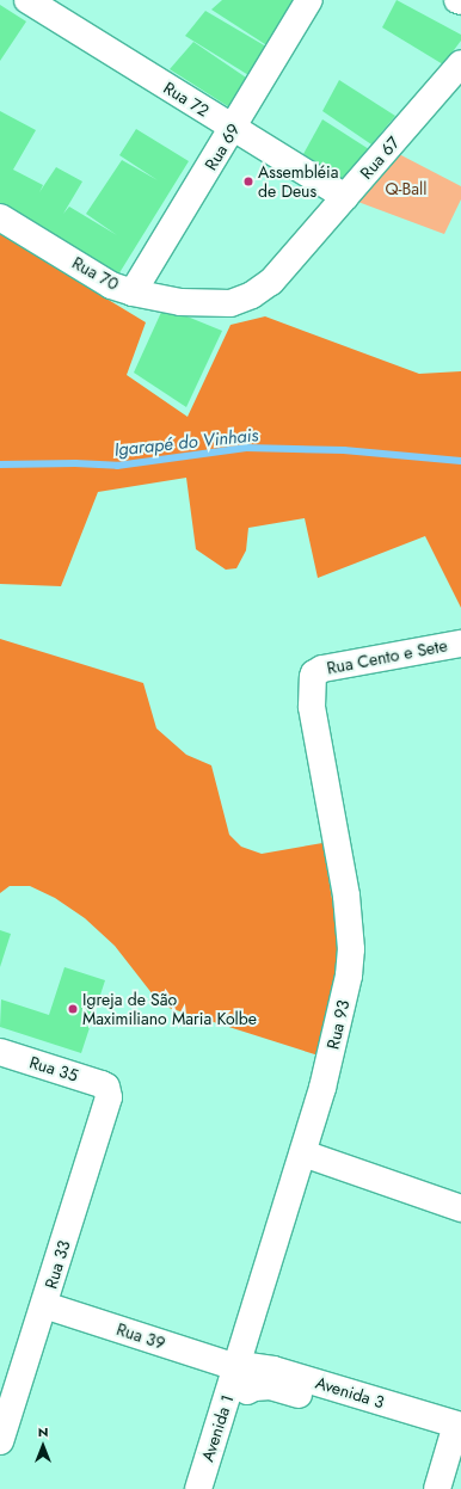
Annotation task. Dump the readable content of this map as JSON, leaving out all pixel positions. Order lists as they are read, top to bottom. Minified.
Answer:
{"streets":{"street":["Rua 72","Rua 69","Rua 67","Rua 70","Rua Cento e Sete","Rua 93","Rua 35","Rua 33","Rua 39","Avenida 3","Avenida 1"]},"crossings":[["Rua 72","Rua 69"],["Rua 72","Rua 67"],["Rua 69","Rua 70"],["Rua 67","Rua 70"],["Rua Cento e Sete","Rua 93"],["Rua 93","Rua 39"],["Rua 93","Avenida 3"],["Rua 93","Avenida 1"],["Rua 35","Rua 33"],["Rua 33","Rua 39"],["Rua 39","Avenida 3"],["Rua 39","Avenida 1"],["Avenida 3","Avenida 1"]],"water":["Igarapé do Vinhais"],"parks":["Q-Ball"],"places":["Assembléia de Deus","Igreja de São Maximiliano Maria Kolbe"],"north":"top"}
